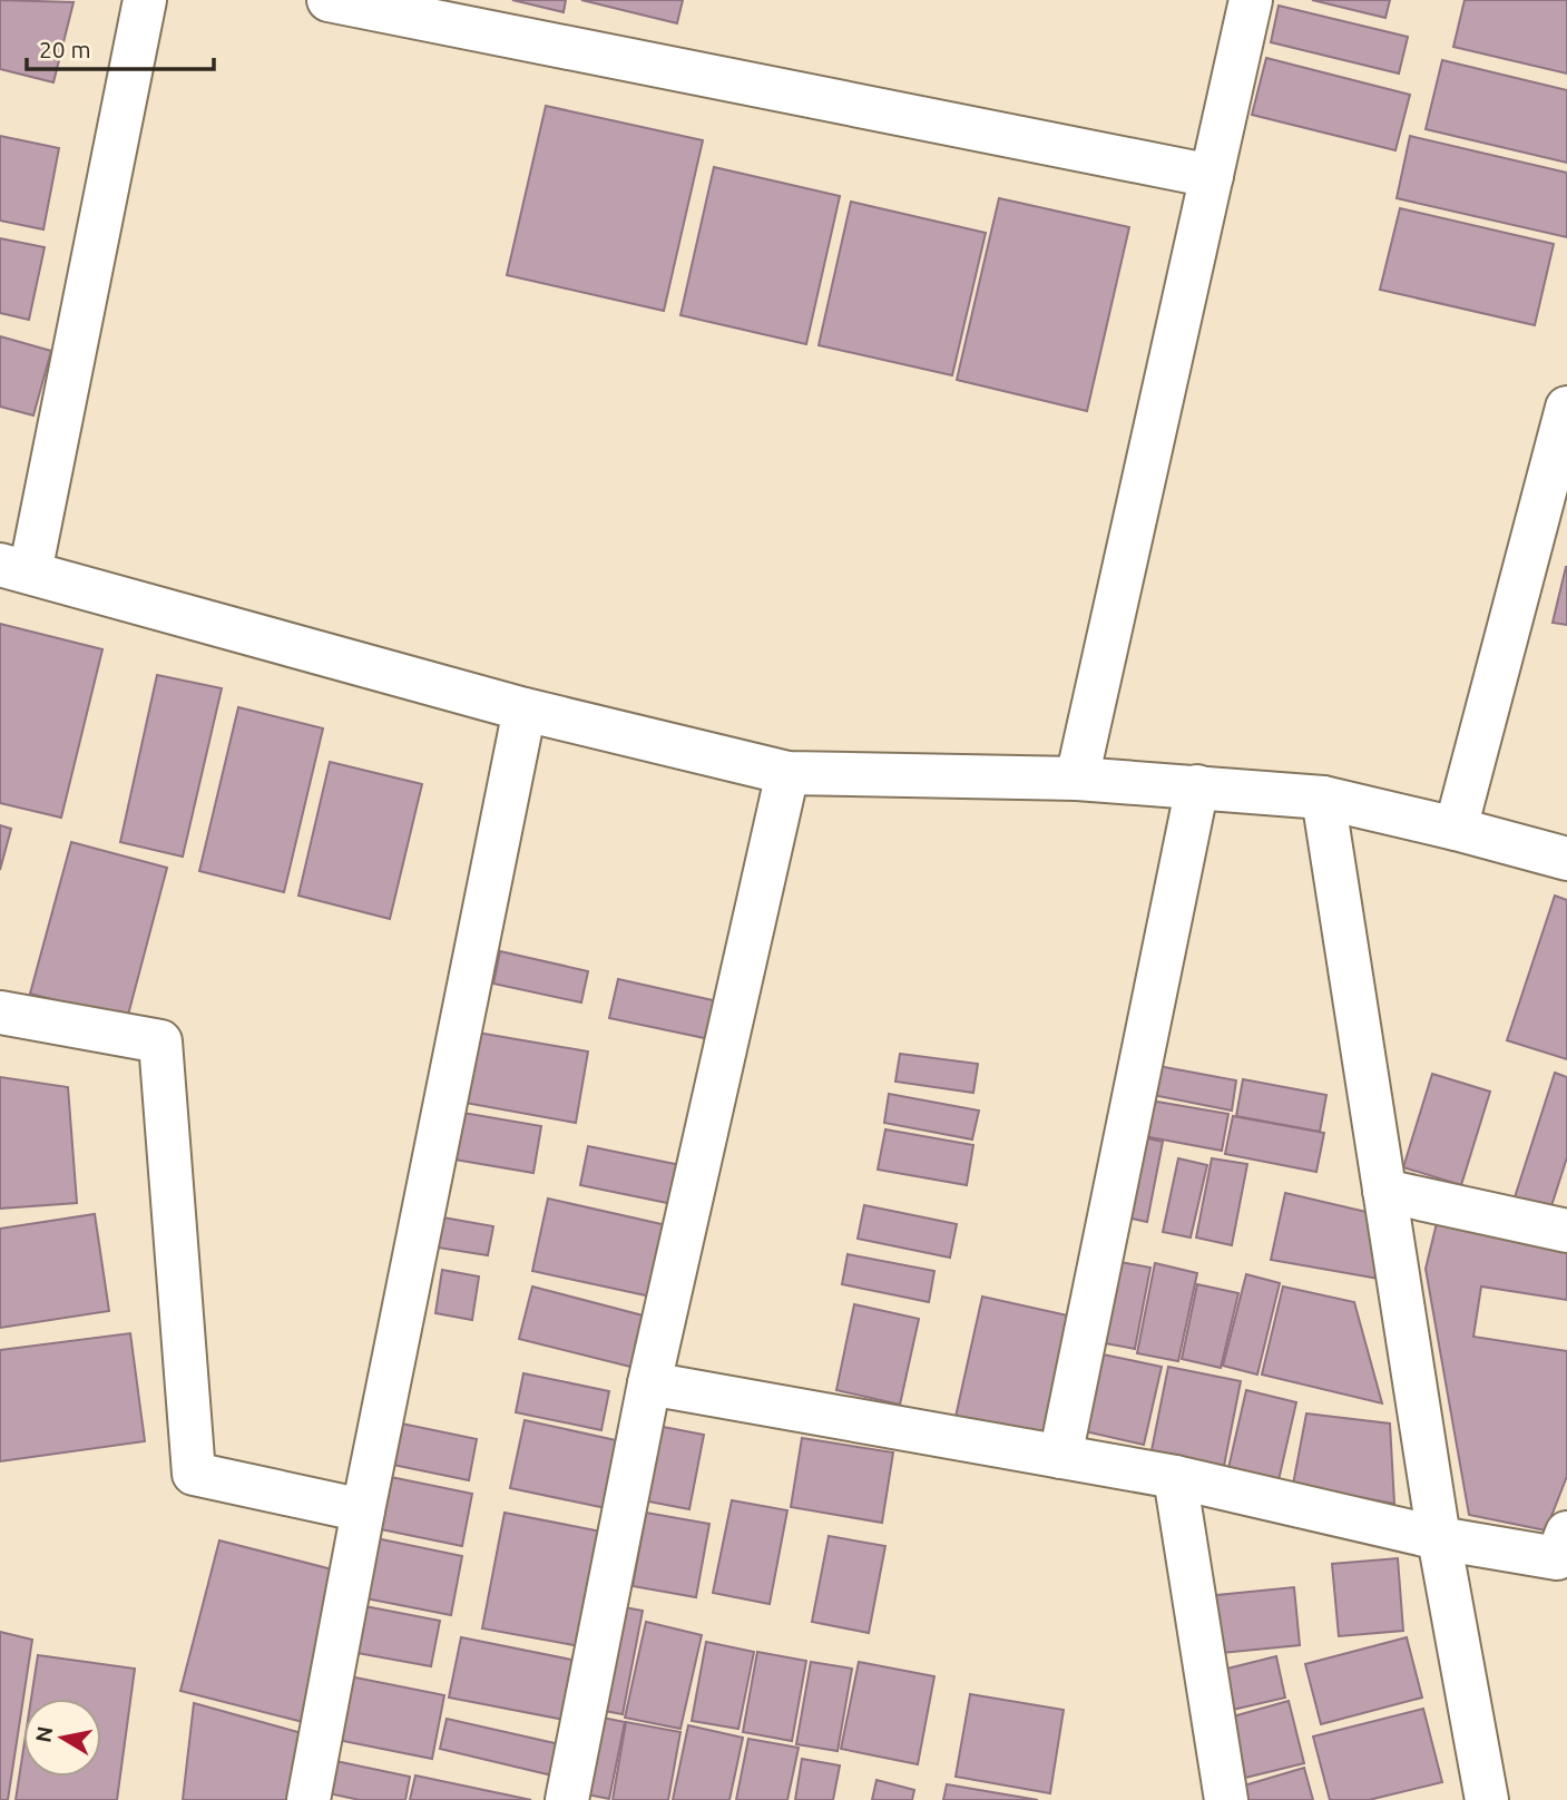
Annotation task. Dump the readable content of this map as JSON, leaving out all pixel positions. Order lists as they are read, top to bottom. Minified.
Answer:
{"scale_bar":"20 m","north":"left"}
